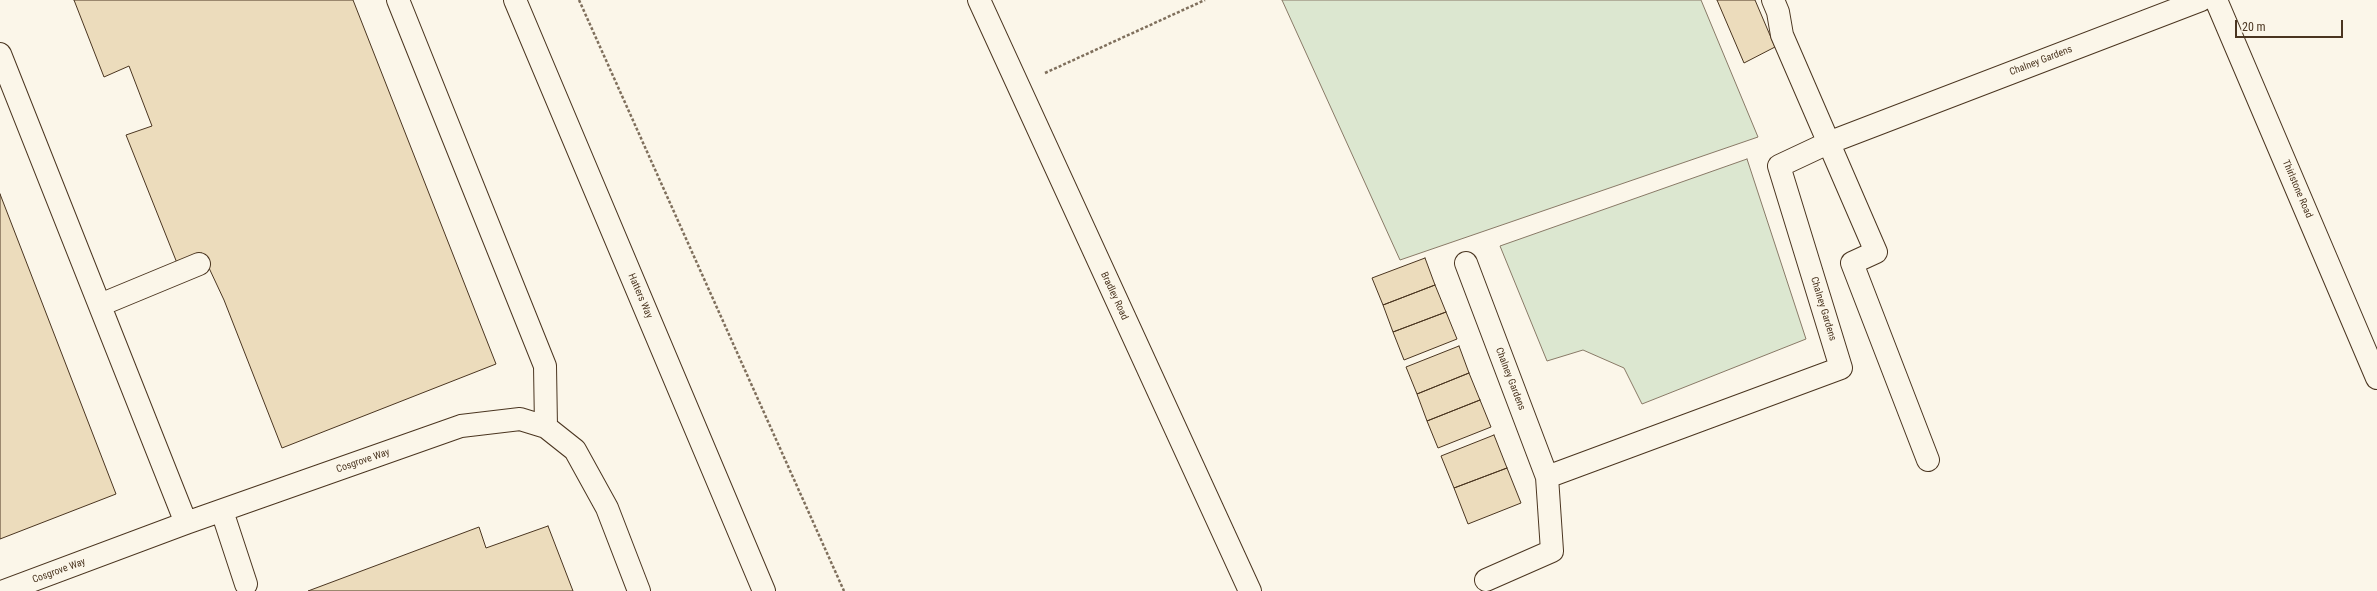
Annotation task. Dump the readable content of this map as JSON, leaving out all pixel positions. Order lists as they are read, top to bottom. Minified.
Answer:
{"streets":{"street":["Chalney Gardens","Thirlstone Road","Hatters Way","Bradley Road","Cosgrove Way"]},"scale_bar":"20 m"}
